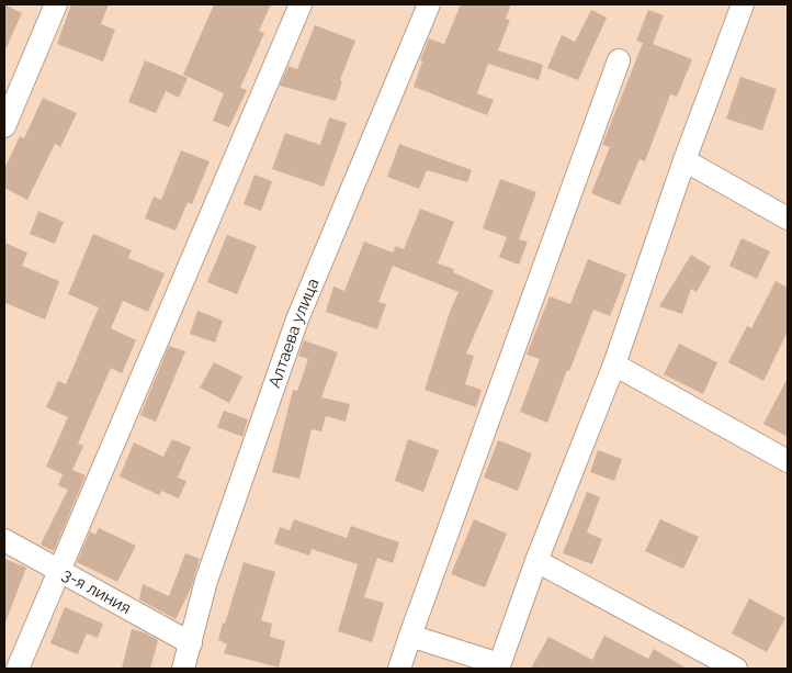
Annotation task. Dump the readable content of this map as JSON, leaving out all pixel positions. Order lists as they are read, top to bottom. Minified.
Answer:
{"streets":{"street":["Алтаева улица","3-я линия"]},"crossings":[["Алтаева улица","3-я линия"]]}
